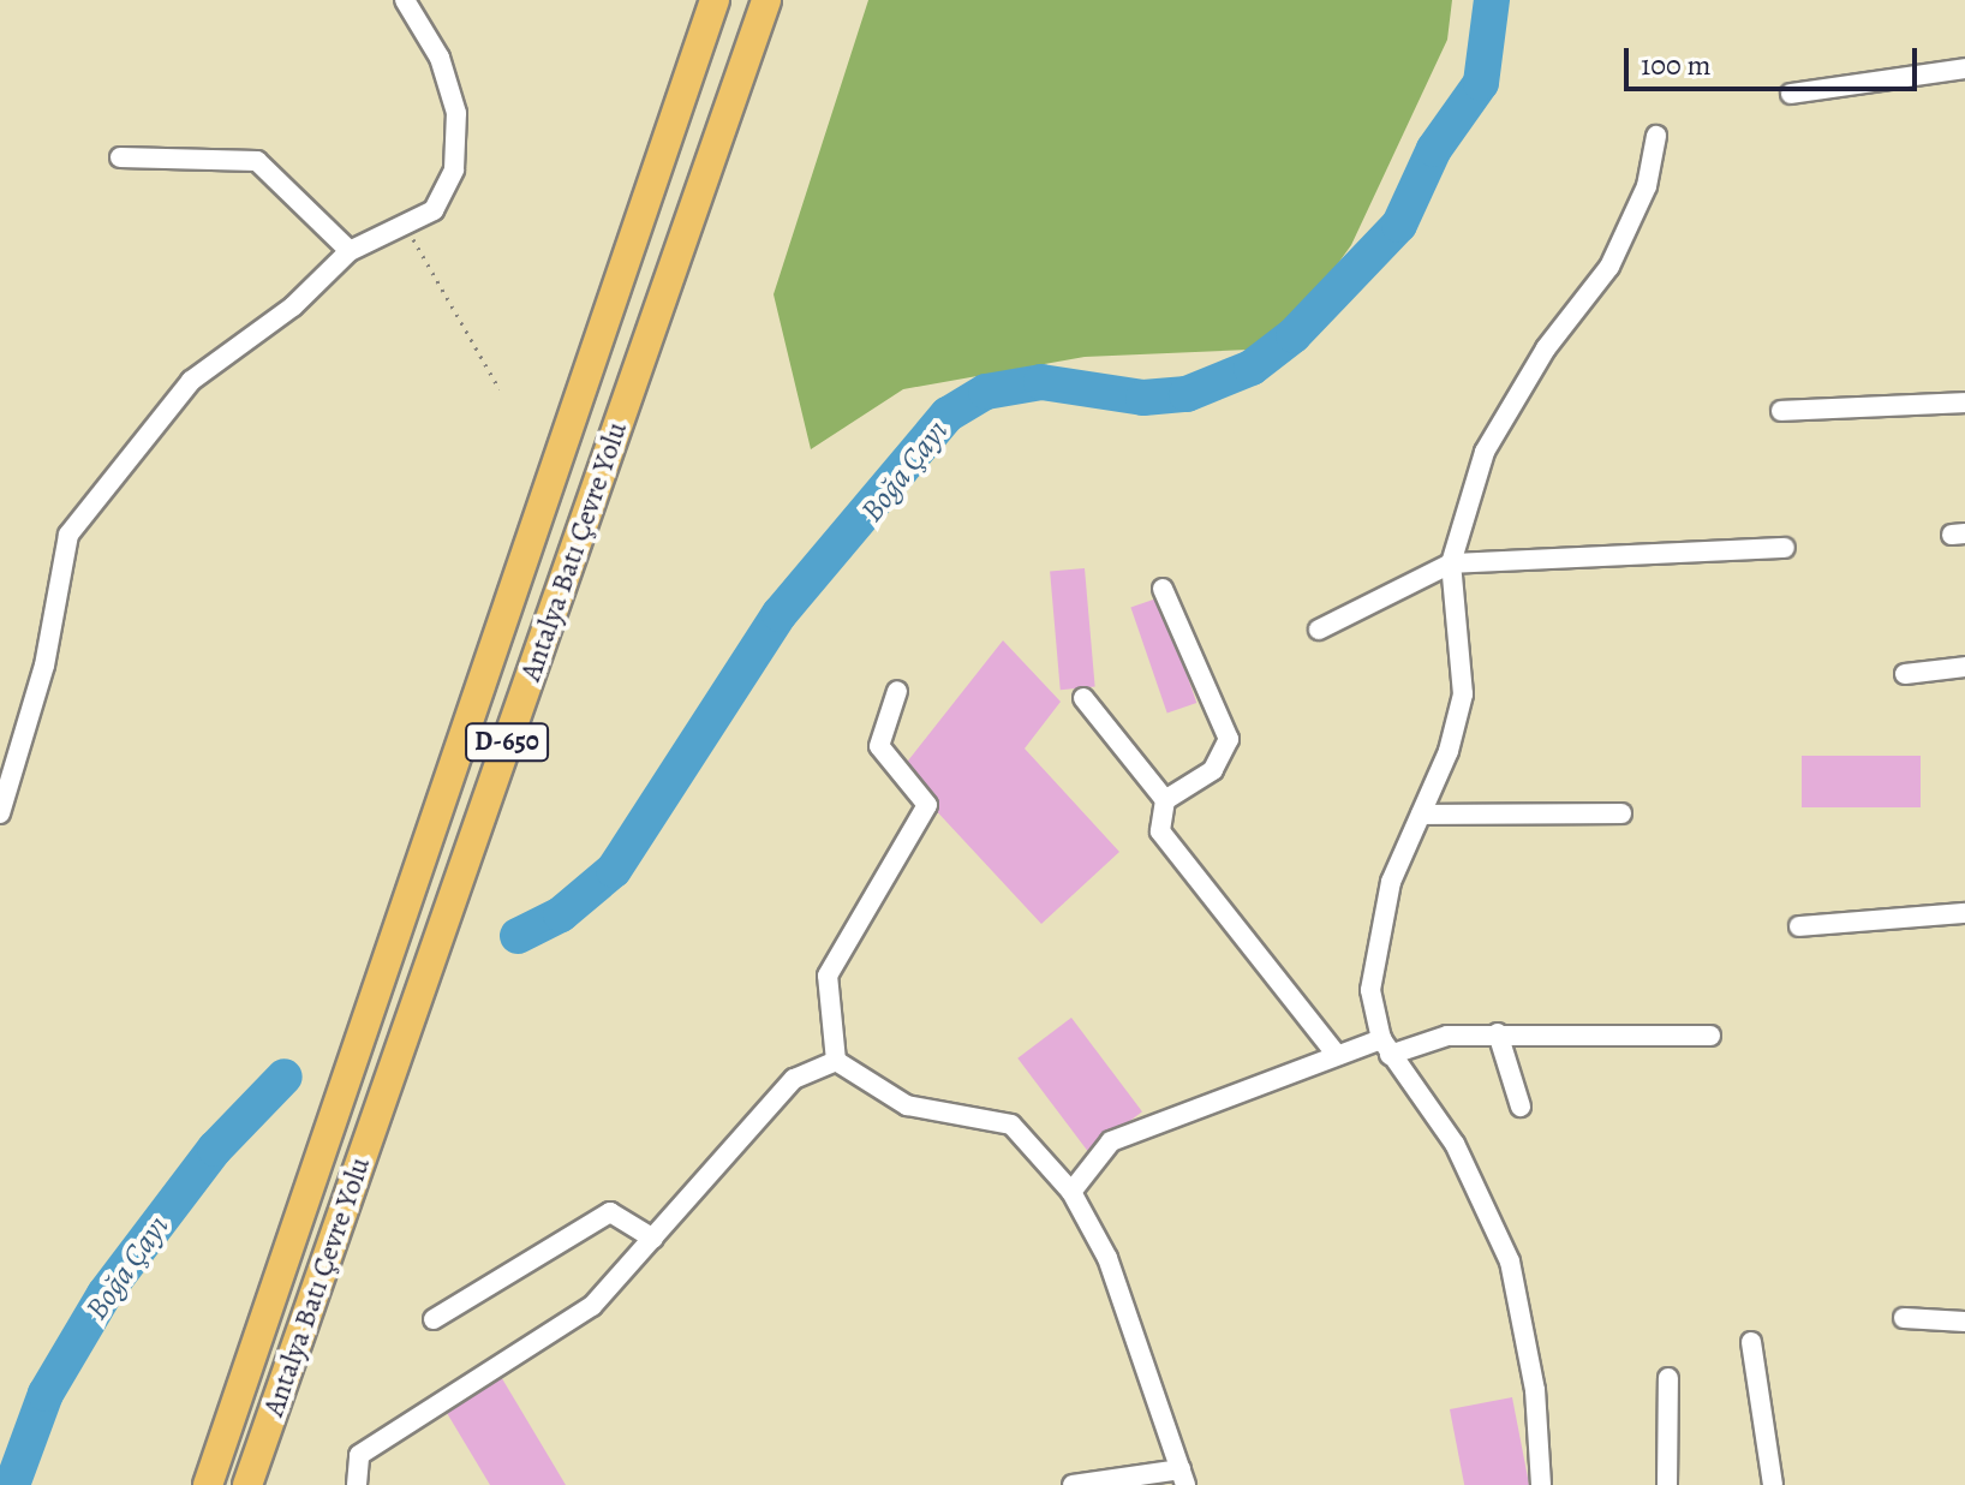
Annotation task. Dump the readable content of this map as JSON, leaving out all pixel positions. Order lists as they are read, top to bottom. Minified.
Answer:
{"streets":{"highway":["Antalya Batı Çevre Yolu","D-650"]},"water":["Boğa Çayı"],"scale_bar":"100 m"}
